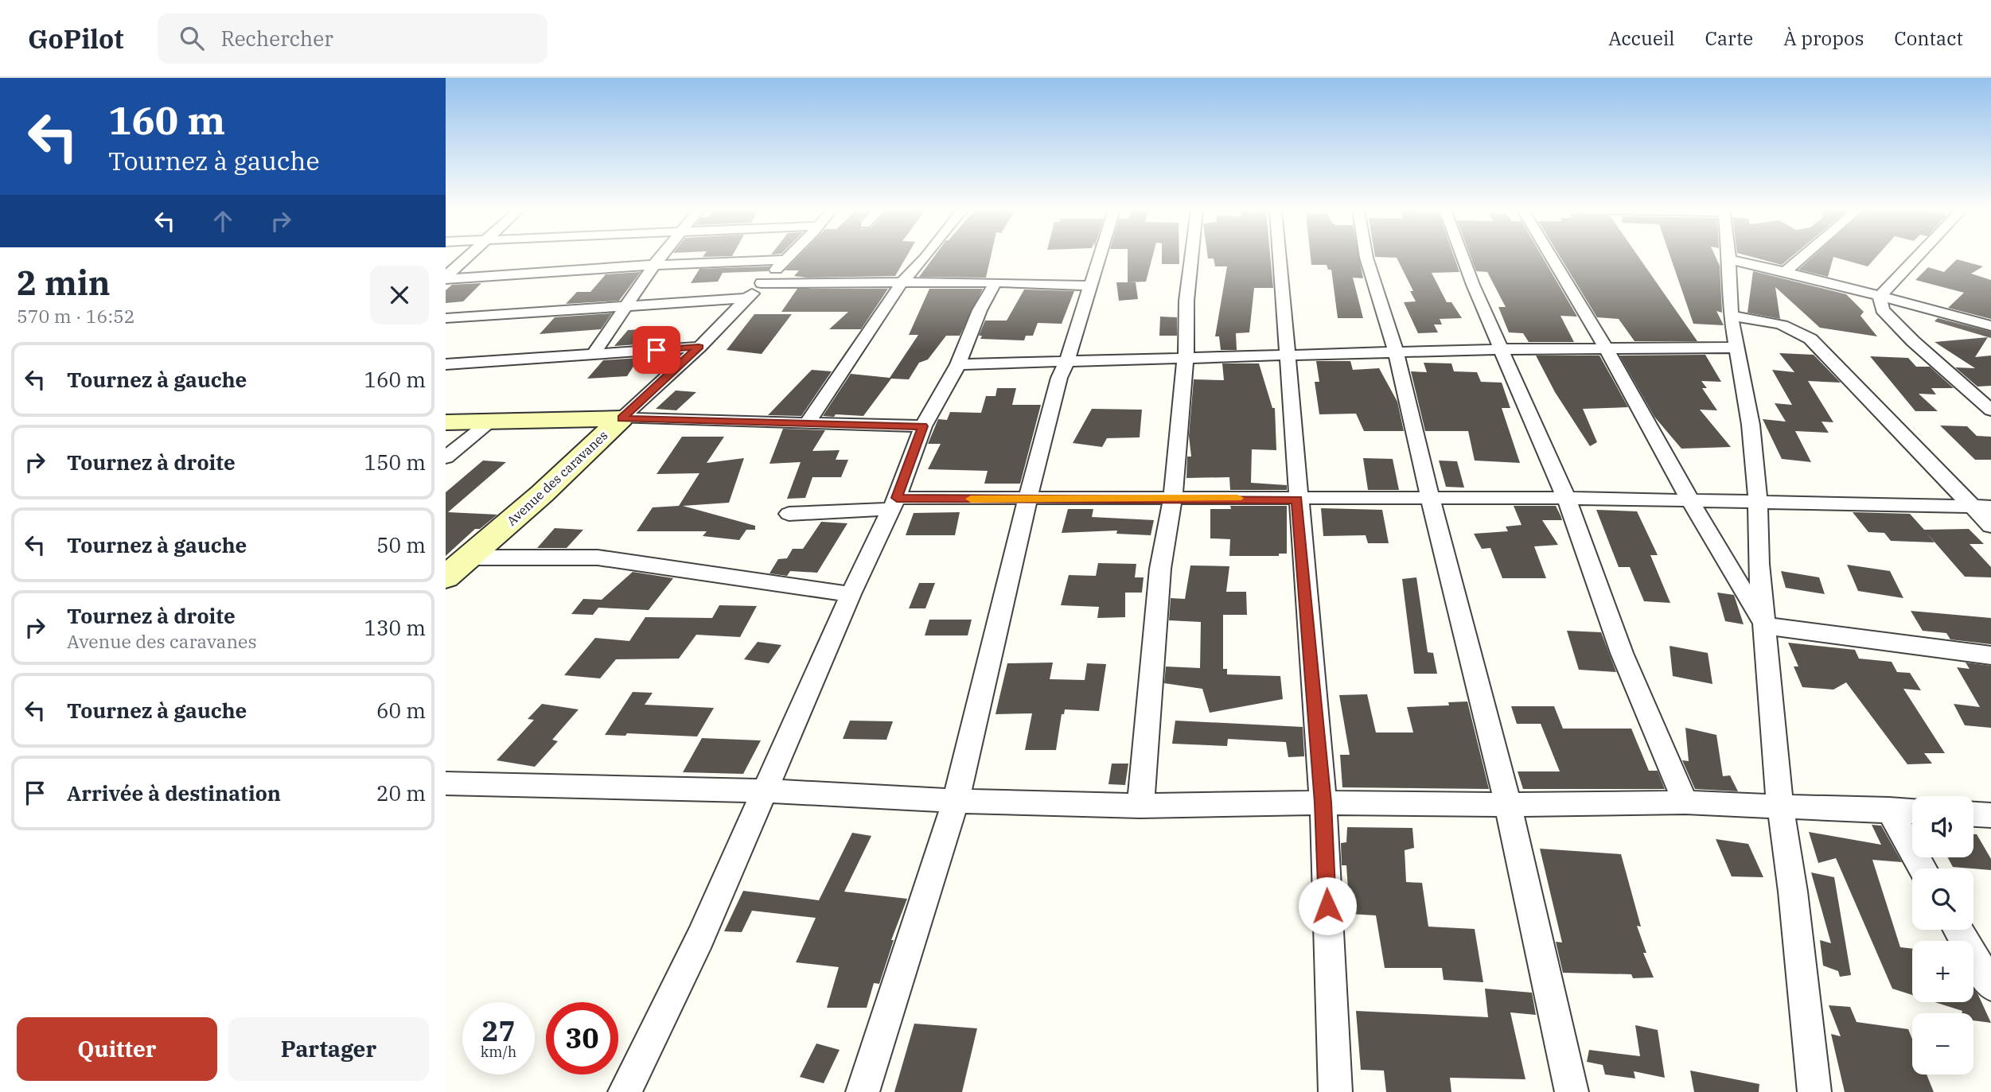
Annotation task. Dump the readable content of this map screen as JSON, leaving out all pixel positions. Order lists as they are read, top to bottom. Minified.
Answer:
{"streets":{"street":["Avenue des caravanes"]},"page":{"header":"GoPilot","search":"Rechercher","nav":["Accueil","Carte","À propos","Contact"],"turn":["160 m","Tournez à gauche"],"heading":["2 min","570 m · 16:52"],"list":[{"name":"Tournez à gauche","value":"160 m"},{"name":"Tournez à droite","value":"150 m"},{"name":"Tournez à gauche","value":"50 m"},{"name":"Tournez à droite","note":"Avenue des caravanes","value":"130 m"},{"name":"Tournez à gauche","value":"60 m"},{"name":"Arrivée à destination","value":"20 m"}],"map_buttons":["+","−"],"speed":"27 km/h","limit":"30","buttons":["Quitter","Partager"]}}
